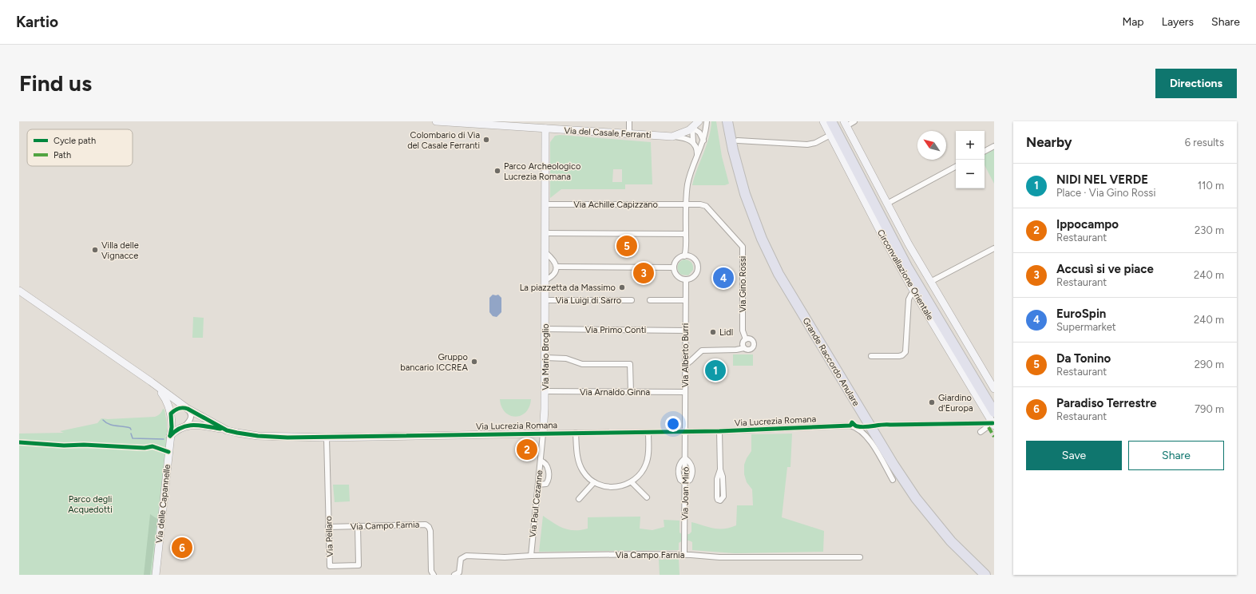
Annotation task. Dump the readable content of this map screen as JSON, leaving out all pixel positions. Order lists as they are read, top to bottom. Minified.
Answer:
{"streets":{"highway":["Grande Raccordo Anulare"],"street":["Via del Casale Ferranti","Via Achille Capizzano","Circonvallazione Orientale","Via Gino Rossi","Via Luigi di Sarro","Via Primo Conti","Via Alberto Burri","Via Mario Broglio","Via Arnaldo Ginna","Via Lucrezia Romana","Via Joan Mirò","Via delle Capannelle","Via Paul Cezanne","Via Campo Farnia","Via Pellaro"]},"crossings":[["Via del Casale Ferranti","Via Mario Broglio"],["Via Achille Capizzano","Via Gino Rossi"],["Via Achille Capizzano","Via Mario Broglio"],["Via Luigi di Sarro","Via Mario Broglio"],["Via Primo Conti","Via Alberto Burri"],["Via Primo Conti","Via Mario Broglio"],["Via Alberto Burri","Via Arnaldo Ginna"],["Via Alberto Burri","Via Lucrezia Romana"],["Via Alberto Burri","Via Joan Mirò"],["Via Mario Broglio","Via Arnaldo Ginna"],["Via Mario Broglio","Via Lucrezia Romana"],["Via Mario Broglio","Via Paul Cezanne"],["Via Lucrezia Romana","Via Joan Mirò"],["Via Lucrezia Romana","Via delle Capannelle"],["Via Lucrezia Romana","Via Paul Cezanne"],["Via Lucrezia Romana","Via Pellaro"],["Via Joan Mirò","Via Campo Farnia"],["Via Paul Cezanne","Via Campo Farnia"],["Via Campo Farnia","Via Pellaro"]],"parks":["Parco degli Acquedotti"],"places":["Colombario di Via del Casale Ferranti","Parco Archeologico Lucrezia Romana","Villa delle Vignacce","La piazzetta da Massimo","Lidl","Gruppo bancario ICCREA","Giardino d'Europa"],"legend":["Cycle path","Path"],"north":"top left","page":{"header":"Kartio","nav":["Map","Layers","Share"],"buttons":["Directions",["Save","Share"]],"title":"Find us","heading":["Nearby","6 results"],"map_buttons":["+","−"],"list":[{"mark":"1","name":"NIDI NEL VERDE","note":"Place · Via Gino Rossi","value":"110 m"},{"mark":"2","name":"Ippocampo","note":"Restaurant","value":"230 m"},{"mark":"3","name":"Accusì si ve piace","note":"Restaurant","value":"240 m"},{"mark":"4","name":"EuroSpin","note":"Supermarket","value":"240 m"},{"mark":"5","name":"Da Tonino","note":"Restaurant","value":"290 m"},{"mark":"6","name":"Paradiso Terrestre","note":"Restaurant","value":"790 m"}],"pins":["5","3","4","1","2","6"]}}
